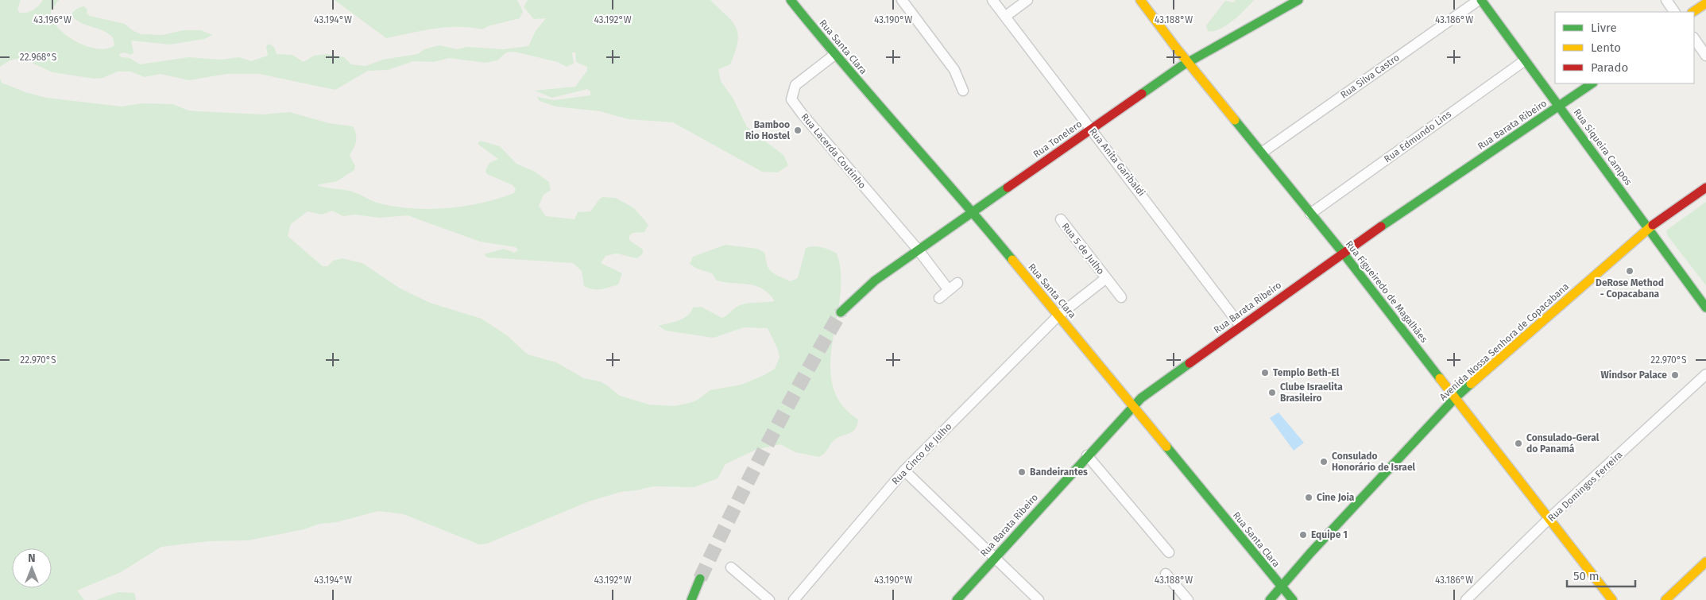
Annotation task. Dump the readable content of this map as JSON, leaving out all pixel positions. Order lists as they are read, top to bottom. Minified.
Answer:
{"streets":{"main road":["Rua Santa Clara","Rua Barata Ribeiro","Rua Tonelero","Rua Siqueira Campos","Rua Figueiredo de Magalhães","Avenida Nossa Senhora de Copacabana"],"street":["Rua Silva Castro","Rua Edmundo Lins","Rua Lacerda Coutinho","Rua Anita Garibaldi","Rua 5 de Julho","Rua Cinco de Julho","Rua Domingos Ferreira"]},"crossings":[["Rua Santa Clara","Rua Barata Ribeiro"],["Rua Santa Clara","Rua Tonelero"],["Rua Santa Clara","Rua Lacerda Coutinho"],["Rua Santa Clara","Rua 5 de Julho"],["Rua Santa Clara","Avenida Nossa Senhora de Copacabana"],["Rua Santa Clara","Rua Cinco de Julho"],["Rua Silva Castro","Rua Siqueira Campos"],["Rua Silva Castro","Rua Figueiredo de Magalhães"],["Rua Barata Ribeiro","Rua Siqueira Campos"],["Rua Barata Ribeiro","Rua Anita Garibaldi"],["Rua Barata Ribeiro","Rua Figueiredo de Magalhães"],["Rua Edmundo Lins","Rua Siqueira Campos"],["Rua Edmundo Lins","Rua Figueiredo de Magalhães"],["Rua Tonelero","Rua Lacerda Coutinho"],["Rua Tonelero","Rua Anita Garibaldi"],["Rua Tonelero","Rua Figueiredo de Magalhães"],["Rua Siqueira Campos","Avenida Nossa Senhora de Copacabana"],["Rua 5 de Julho","Rua Cinco de Julho"],["Rua Figueiredo de Magalhães","Avenida Nossa Senhora de Copacabana"],["Rua Figueiredo de Magalhães","Rua Domingos Ferreira"]],"places":["Bamboo Rio Hostel","DeRose Method - Copacabana","Templo Beth-El","Windsor Palace","Clube Israelita Brasileiro","Consulado-Geral do Panamá","Consulado Honorário de Israel","Bandeirantes","Cine Joia","Equipe 1"],"legend":["Livre","Lento","Parado"],"scale_bar":"50 m","north":"top","coordinates":["43.196°W","43.194°W","43.192°W","43.190°W","43.188°W","43.186°W","22.968°S","22.970°S"]}
